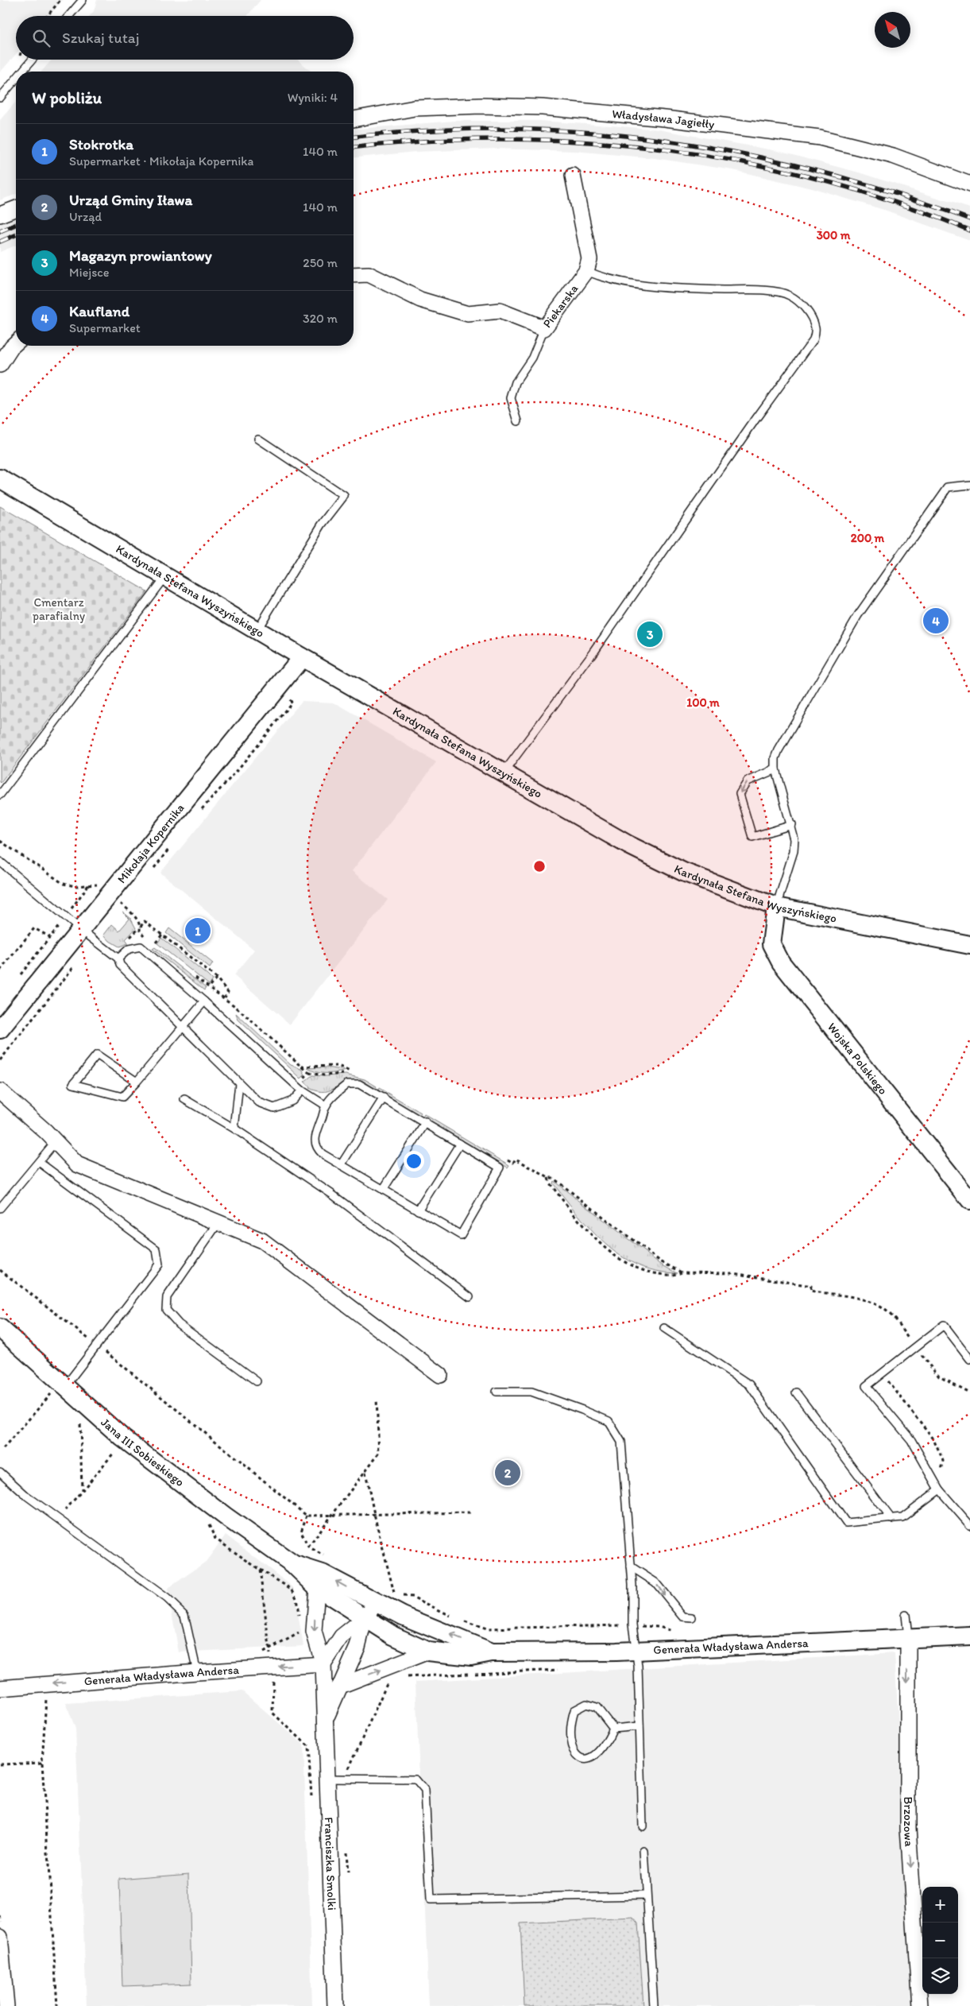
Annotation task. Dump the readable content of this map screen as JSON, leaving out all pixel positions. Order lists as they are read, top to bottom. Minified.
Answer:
{"streets":{"street":["Władysława Jagiełły","Piekarska","Kardynała Stefana Wyszyńskiego","Mikołaja Kopernika","Wojska Polskiego","Jana III Sobieskiego","Generała Władysława Andersa","Brzozowa","Franciszka Smolki"]},"crossings":[["Kardynała Stefana Wyszyńskiego","Mikołaja Kopernika"],["Kardynała Stefana Wyszyńskiego","Wojska Polskiego"],["Jana III Sobieskiego","Generała Władysława Andersa"],["Jana III Sobieskiego","Franciszka Smolki"],["Generała Władysława Andersa","Brzozowa"],["Generała Władysława Andersa","Franciszka Smolki"]],"one_way":["Brzozowa"],"parks":["Cmentarz parafialny"],"north":"top left","page":{"search":"Szukaj tutaj","heading":["W pobliżu","Wyniki: 4"],"list":[{"mark":"1","name":"Stokrotka","note":"Supermarket · Mikołaja Kopernika","value":"140 m"},{"mark":"2","name":"Urząd Gminy Iława","note":"Urząd","value":"140 m"},{"mark":"3","name":"Magazyn prowiantowy","note":"Miejsce","value":"250 m"},{"mark":"4","name":"Kaufland","note":"Supermarket","value":"320 m"}],"pins":["4","3","1","2"],"map_buttons":["+","−"]},"rings":["300 m","200 m","100 m"]}
